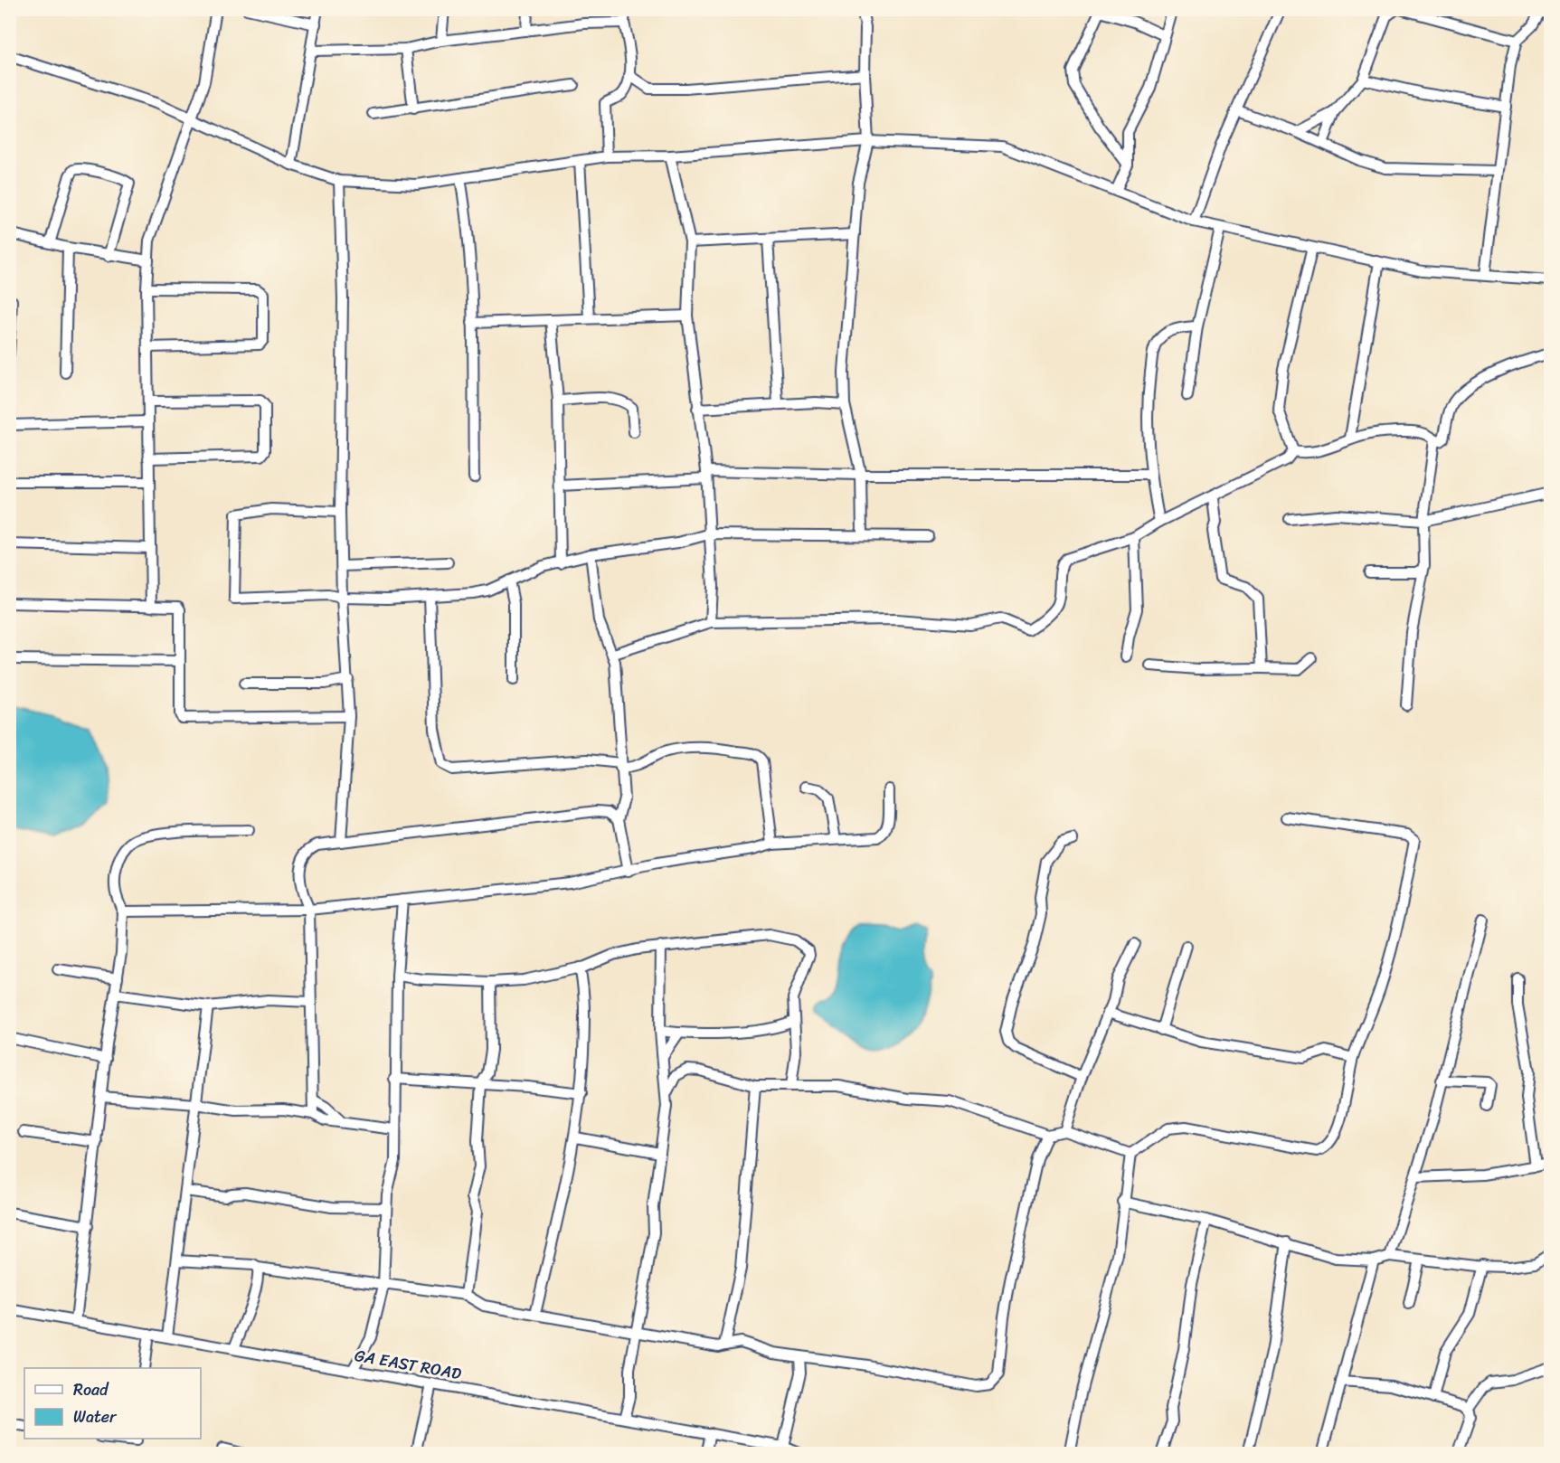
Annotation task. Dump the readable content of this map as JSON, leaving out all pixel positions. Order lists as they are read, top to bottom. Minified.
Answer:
{"streets":{"street":["GA EAST ROAD"]},"legend":["Road","Water"]}
